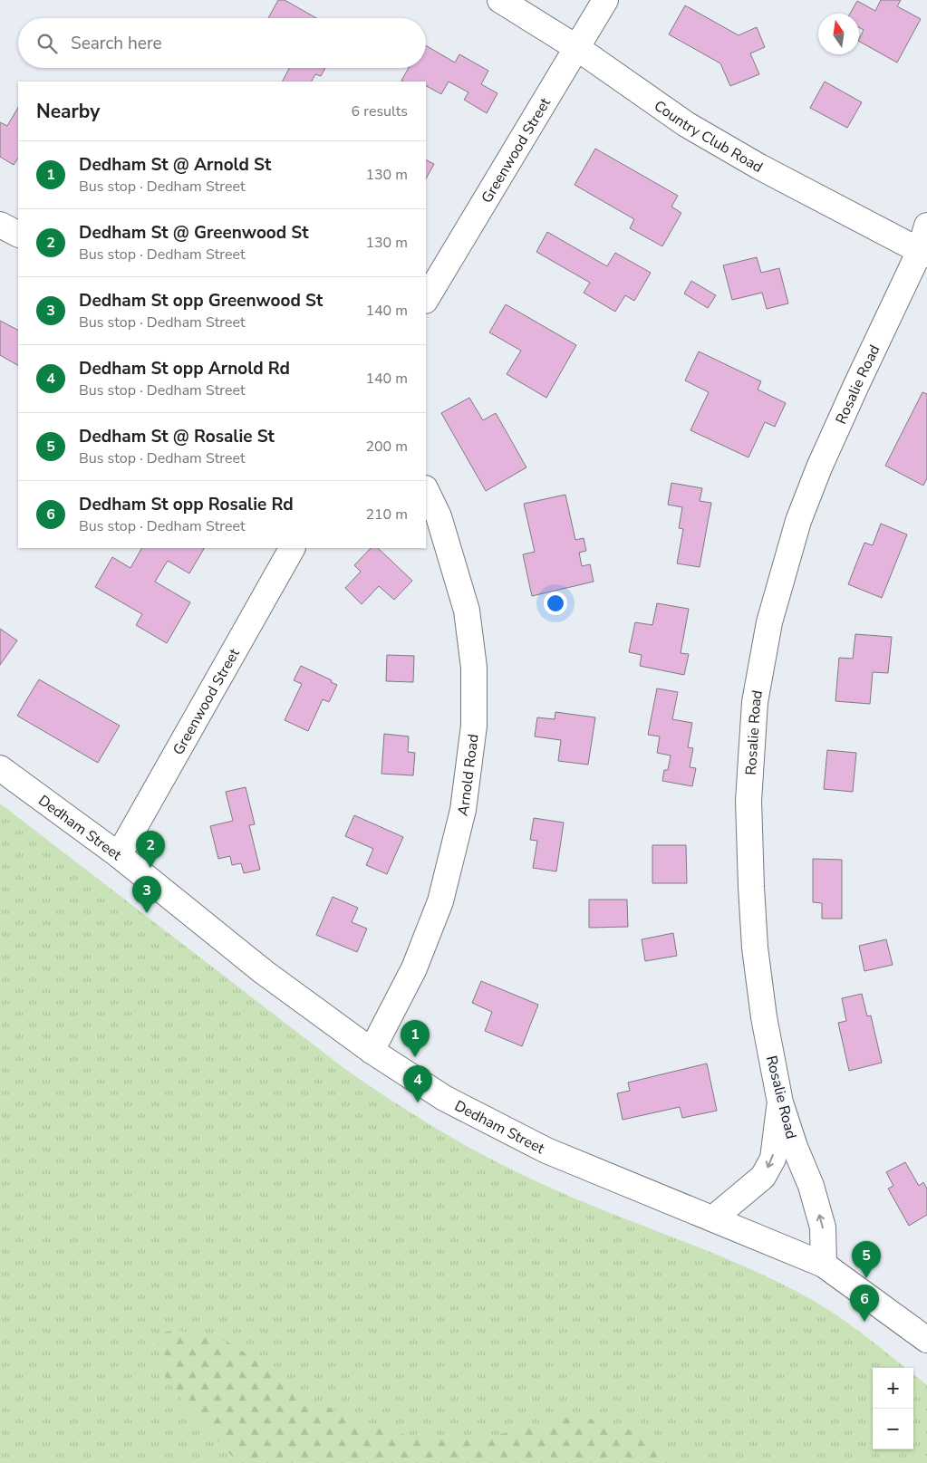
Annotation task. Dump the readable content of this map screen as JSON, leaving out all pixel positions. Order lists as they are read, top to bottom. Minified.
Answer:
{"streets":{"street":["Country Club Road","Greenwood Street","Rosalie Road","Arnold Road","Dedham Street"]},"crossings":[["Country Club Road","Greenwood Street"],["Country Club Road","Rosalie Road"],["Greenwood Street","Dedham Street"],["Rosalie Road","Dedham Street"],["Arnold Road","Dedham Street"]],"north":"top","page":{"search":"Search here","heading":["Nearby","6 results"],"list":[{"mark":"1","name":"Dedham St @ Arnold St","note":"Bus stop · Dedham Street","value":"130 m"},{"mark":"2","name":"Dedham St @ Greenwood St","note":"Bus stop · Dedham Street","value":"130 m"},{"mark":"3","name":"Dedham St opp Greenwood St","note":"Bus stop · Dedham Street","value":"140 m"},{"mark":"4","name":"Dedham St opp Arnold Rd","note":"Bus stop · Dedham Street","value":"140 m"},{"mark":"5","name":"Dedham St @ Rosalie St","note":"Bus stop · Dedham Street","value":"200 m"},{"mark":"6","name":"Dedham St opp Rosalie Rd","note":"Bus stop · Dedham Street","value":"210 m"}],"pins":["2","3","1","4","5","6"],"map_buttons":["+","−"]}}
